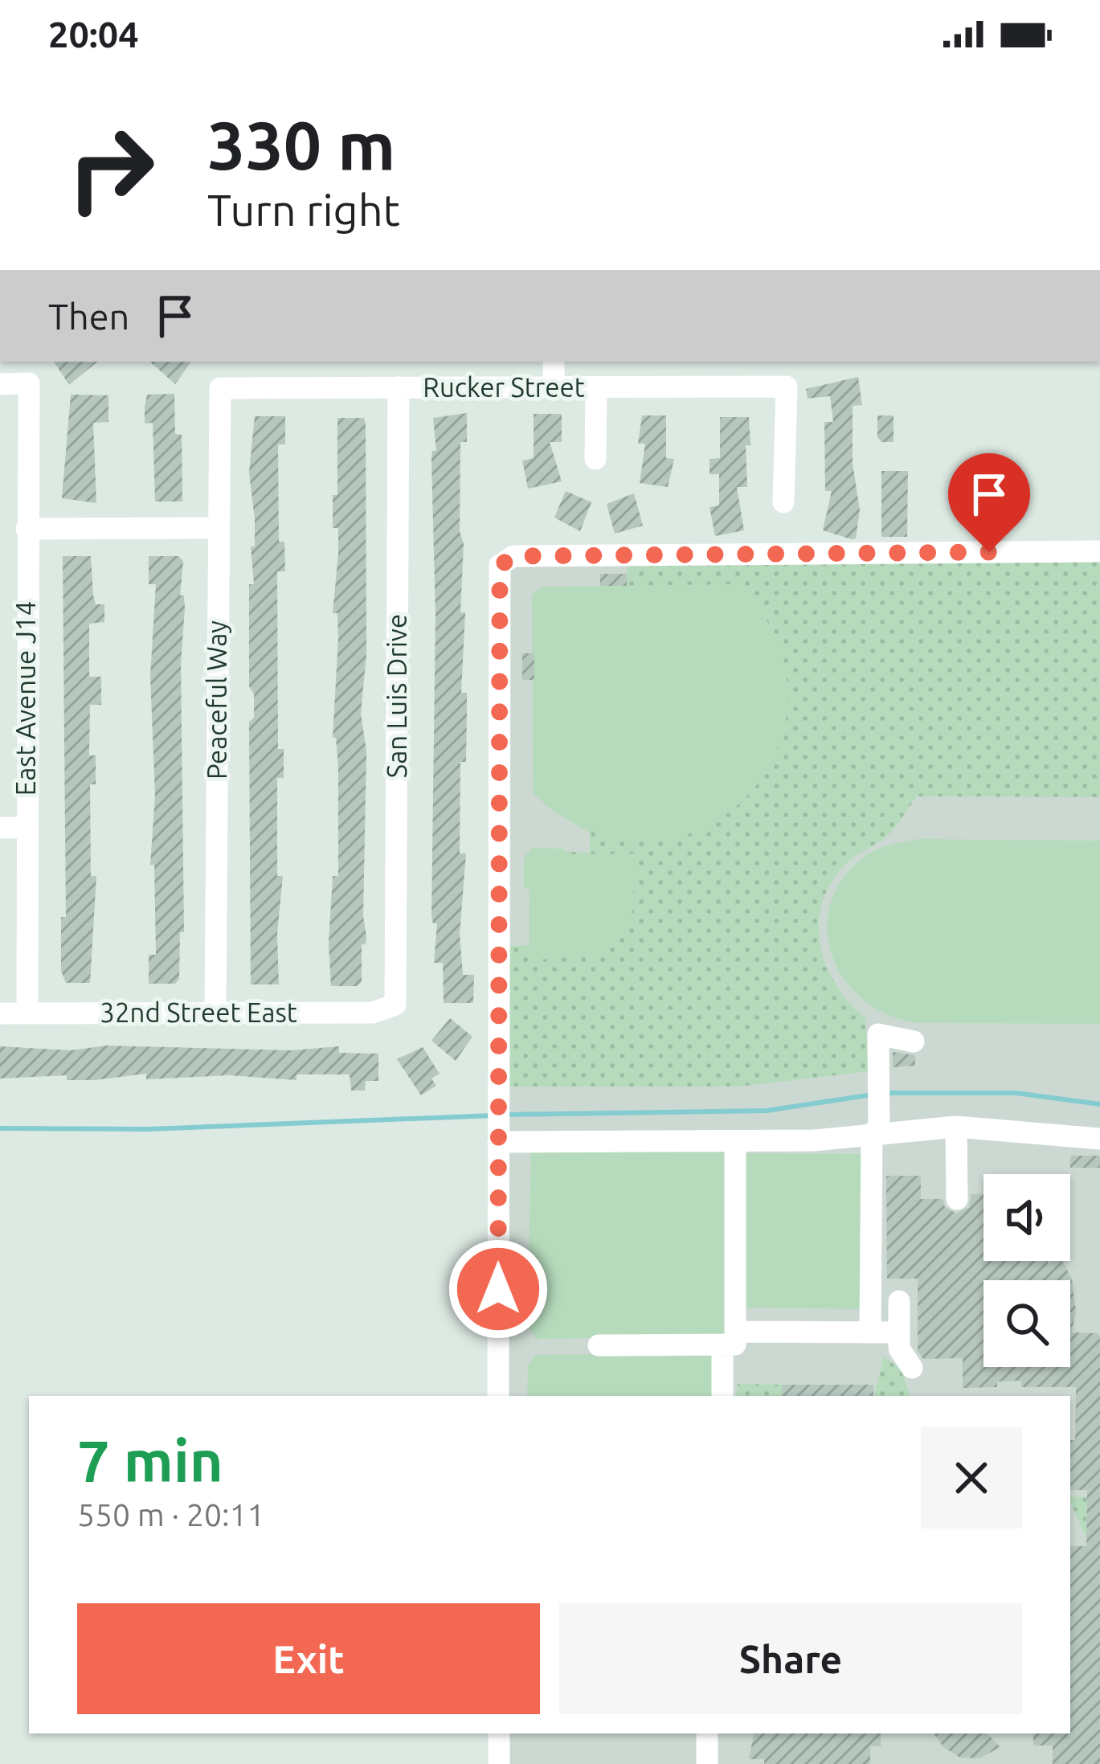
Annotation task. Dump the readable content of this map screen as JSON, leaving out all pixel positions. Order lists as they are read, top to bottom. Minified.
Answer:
{"streets":{"street":["Rucker Street","San Luis Drive","East Avenue J14","Peaceful Way","32nd Street East"]},"crossings":[["Rucker Street","San Luis Drive"],["Rucker Street","Peaceful Way"],["San Luis Drive","32nd Street East"],["East Avenue J14","32nd Street East"],["Peaceful Way","32nd Street East"]],"page":{"status":"20:04","turn":["330 m","Turn right"],"then":"Then","heading":["7 min","550 m · 20:11"],"buttons":["Exit","Share"]}}
